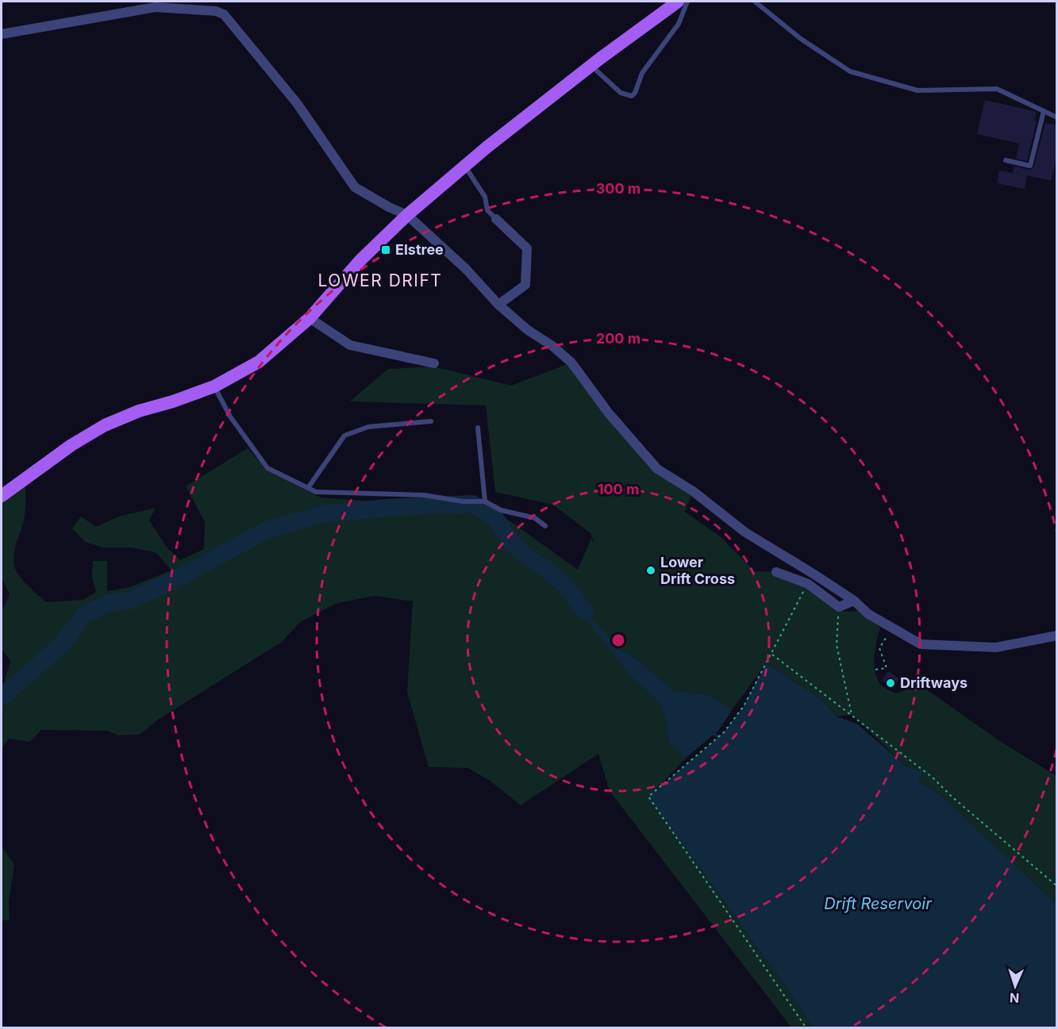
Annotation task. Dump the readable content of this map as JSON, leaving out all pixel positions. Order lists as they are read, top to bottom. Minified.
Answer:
{"districts":["LOWER DRIFT"],"water":["Drift Reservoir"],"places":{"transit":["Elstree"],"other":["Lower Drift Cross","Driftways"]},"north":"bottom","rings":["300 m","200 m","100 m"]}
